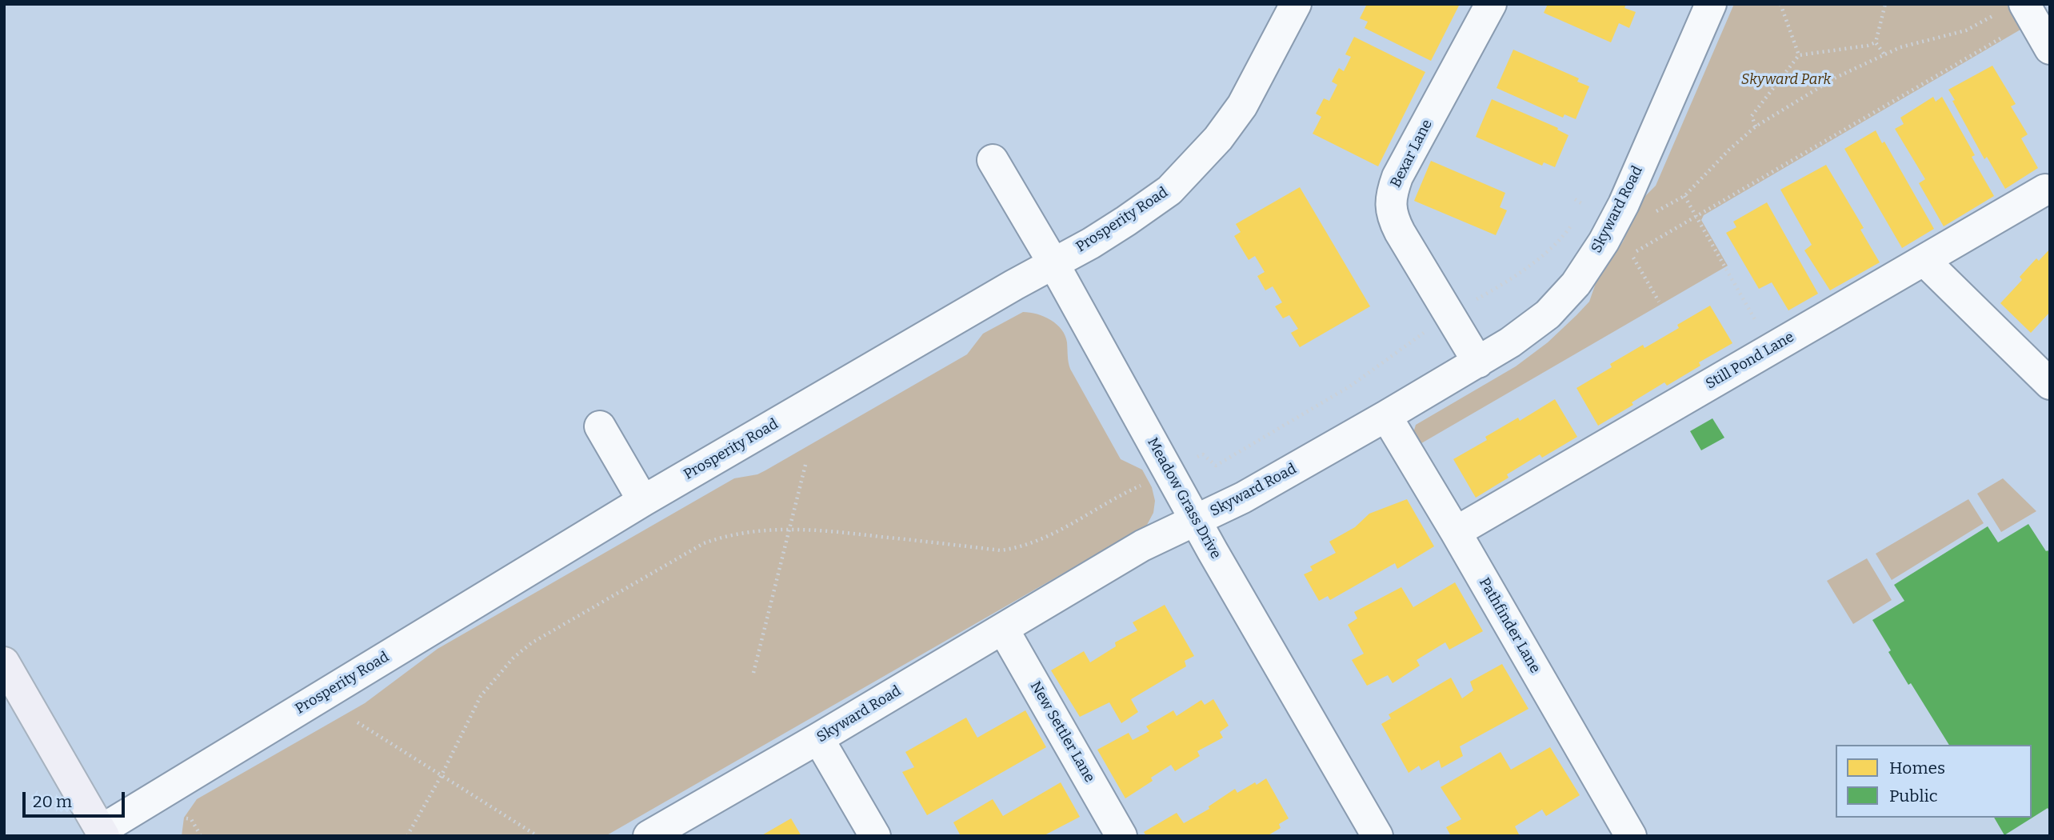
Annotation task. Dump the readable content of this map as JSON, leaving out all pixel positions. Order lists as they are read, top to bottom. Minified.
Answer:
{"streets":{"street":["Bexar Lane","Skyward Road","Prosperity Road","Still Pond Lane","Meadow Grass Drive","Pathfinder Lane","New Settler Lane"]},"crossings":[["Bexar Lane","Skyward Road"],["Skyward Road","Meadow Grass Drive"],["Skyward Road","Pathfinder Lane"],["Skyward Road","New Settler Lane"],["Prosperity Road","Meadow Grass Drive"],["Still Pond Lane","Pathfinder Lane"]],"parks":["Skyward Park"],"legend":["Homes","Public"],"scale_bar":"20 m"}
